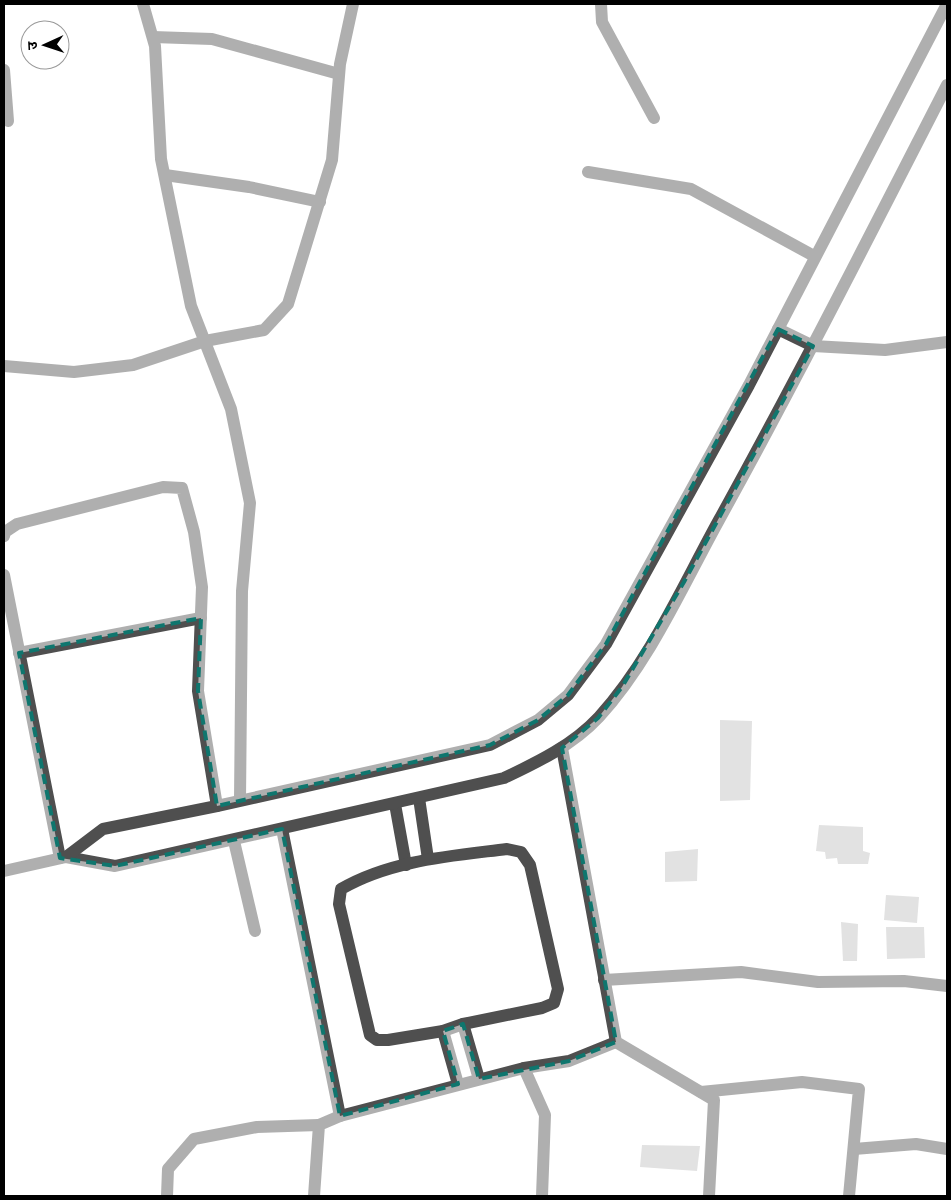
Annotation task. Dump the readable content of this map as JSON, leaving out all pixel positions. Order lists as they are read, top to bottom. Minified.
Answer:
{"north":"left"}
